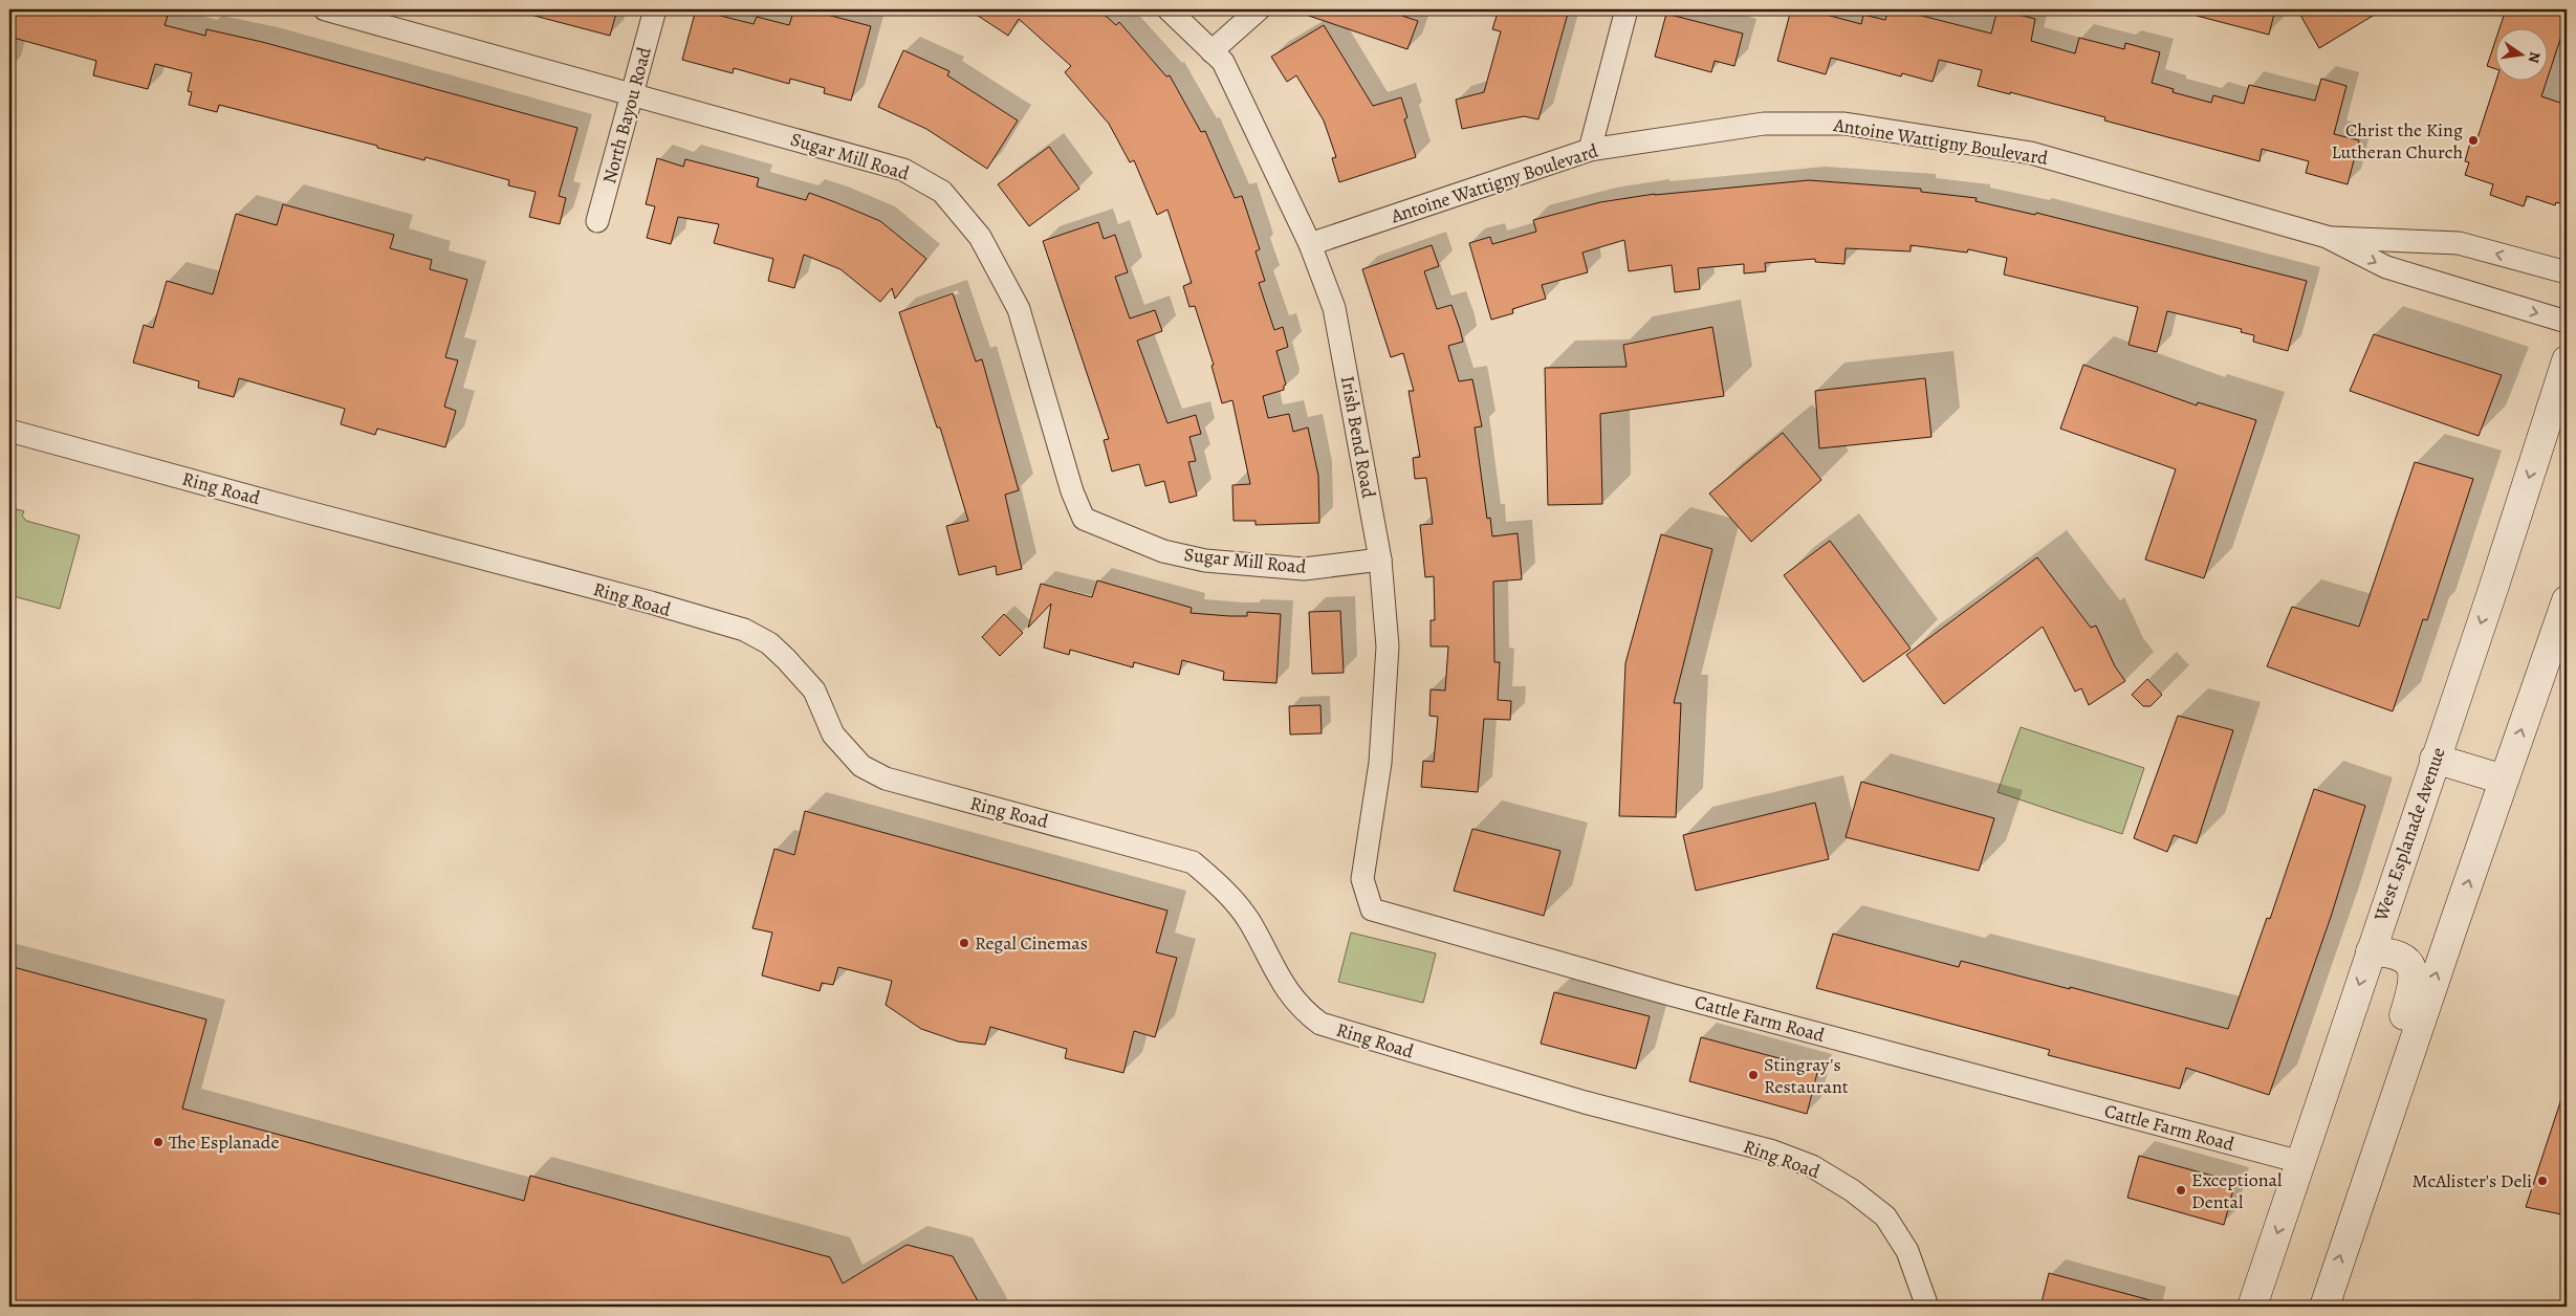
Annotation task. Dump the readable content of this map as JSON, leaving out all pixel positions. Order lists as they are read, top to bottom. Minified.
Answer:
{"streets":{"main road":["West Esplanade Avenue"],"street":["North Bayou Road","Antoine Wattigny Boulevard","Sugar Mill Road","Irish Bend Road","Ring Road","Cattle Farm Road"]},"crossings":[["North Bayou Road","Sugar Mill Road"],["Antoine Wattigny Boulevard","Irish Bend Road"],["Sugar Mill Road","Irish Bend Road"],["Irish Bend Road","Cattle Farm Road"],["West Esplanade Avenue","Cattle Farm Road"]],"places":["Christ the King Lutheran Church","Regal Cinemas","Stingray's Restaurant","The Esplanade","McAlister's Deli","Exceptional Dental"],"north":"right"}
